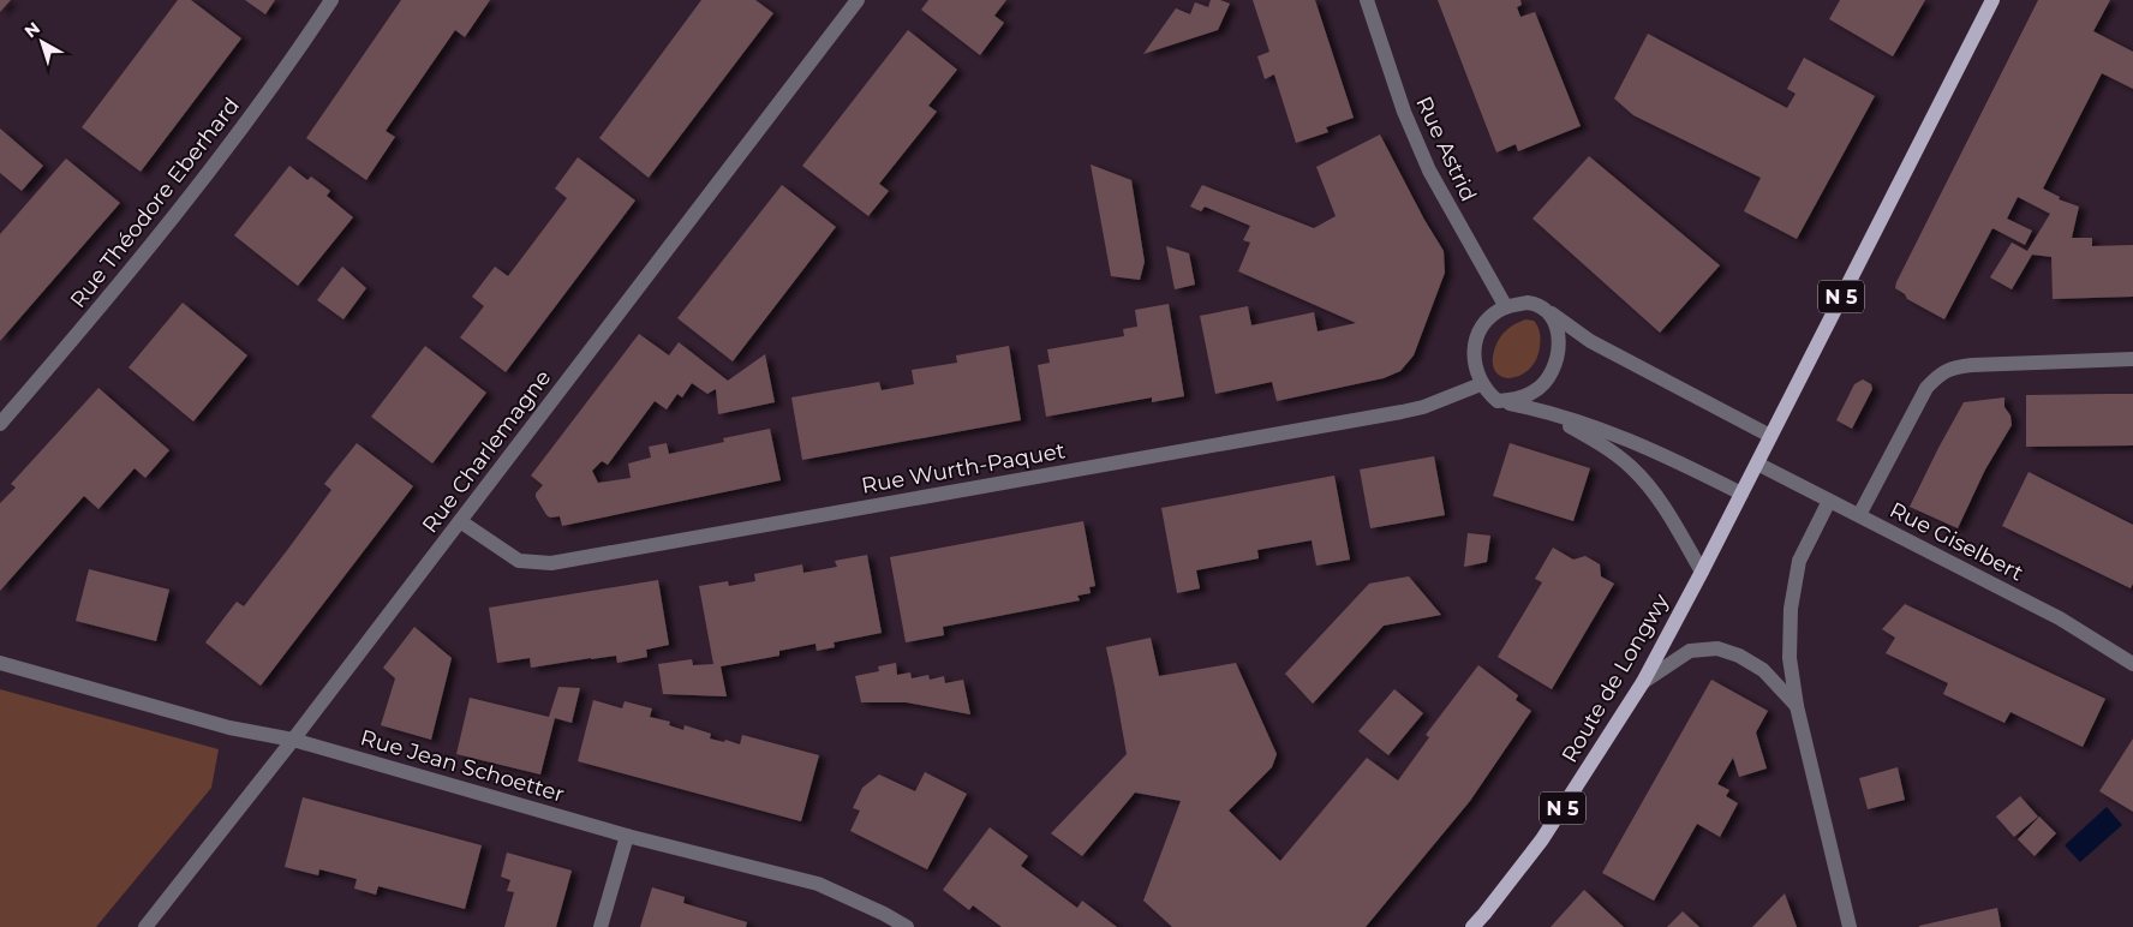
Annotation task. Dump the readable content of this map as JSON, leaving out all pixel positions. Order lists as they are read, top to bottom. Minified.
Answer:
{"streets":{"main road":["N 5","Route de Longwy"],"street":["Rue Astrid","Rue Théodore Eberhard","Rue Charlemagne","Rue Wurth-Paquet","Rue Giselbert","Rue Jean Schoetter"]},"crossings":[["Rue Astrid","Rue Wurth-Paquet"],["N 5","Route de Longwy"],["Rue Charlemagne","Rue Wurth-Paquet"],["Rue Charlemagne","Rue Jean Schoetter"],["Rue Giselbert","Route de Longwy"]],"north":"top left"}
